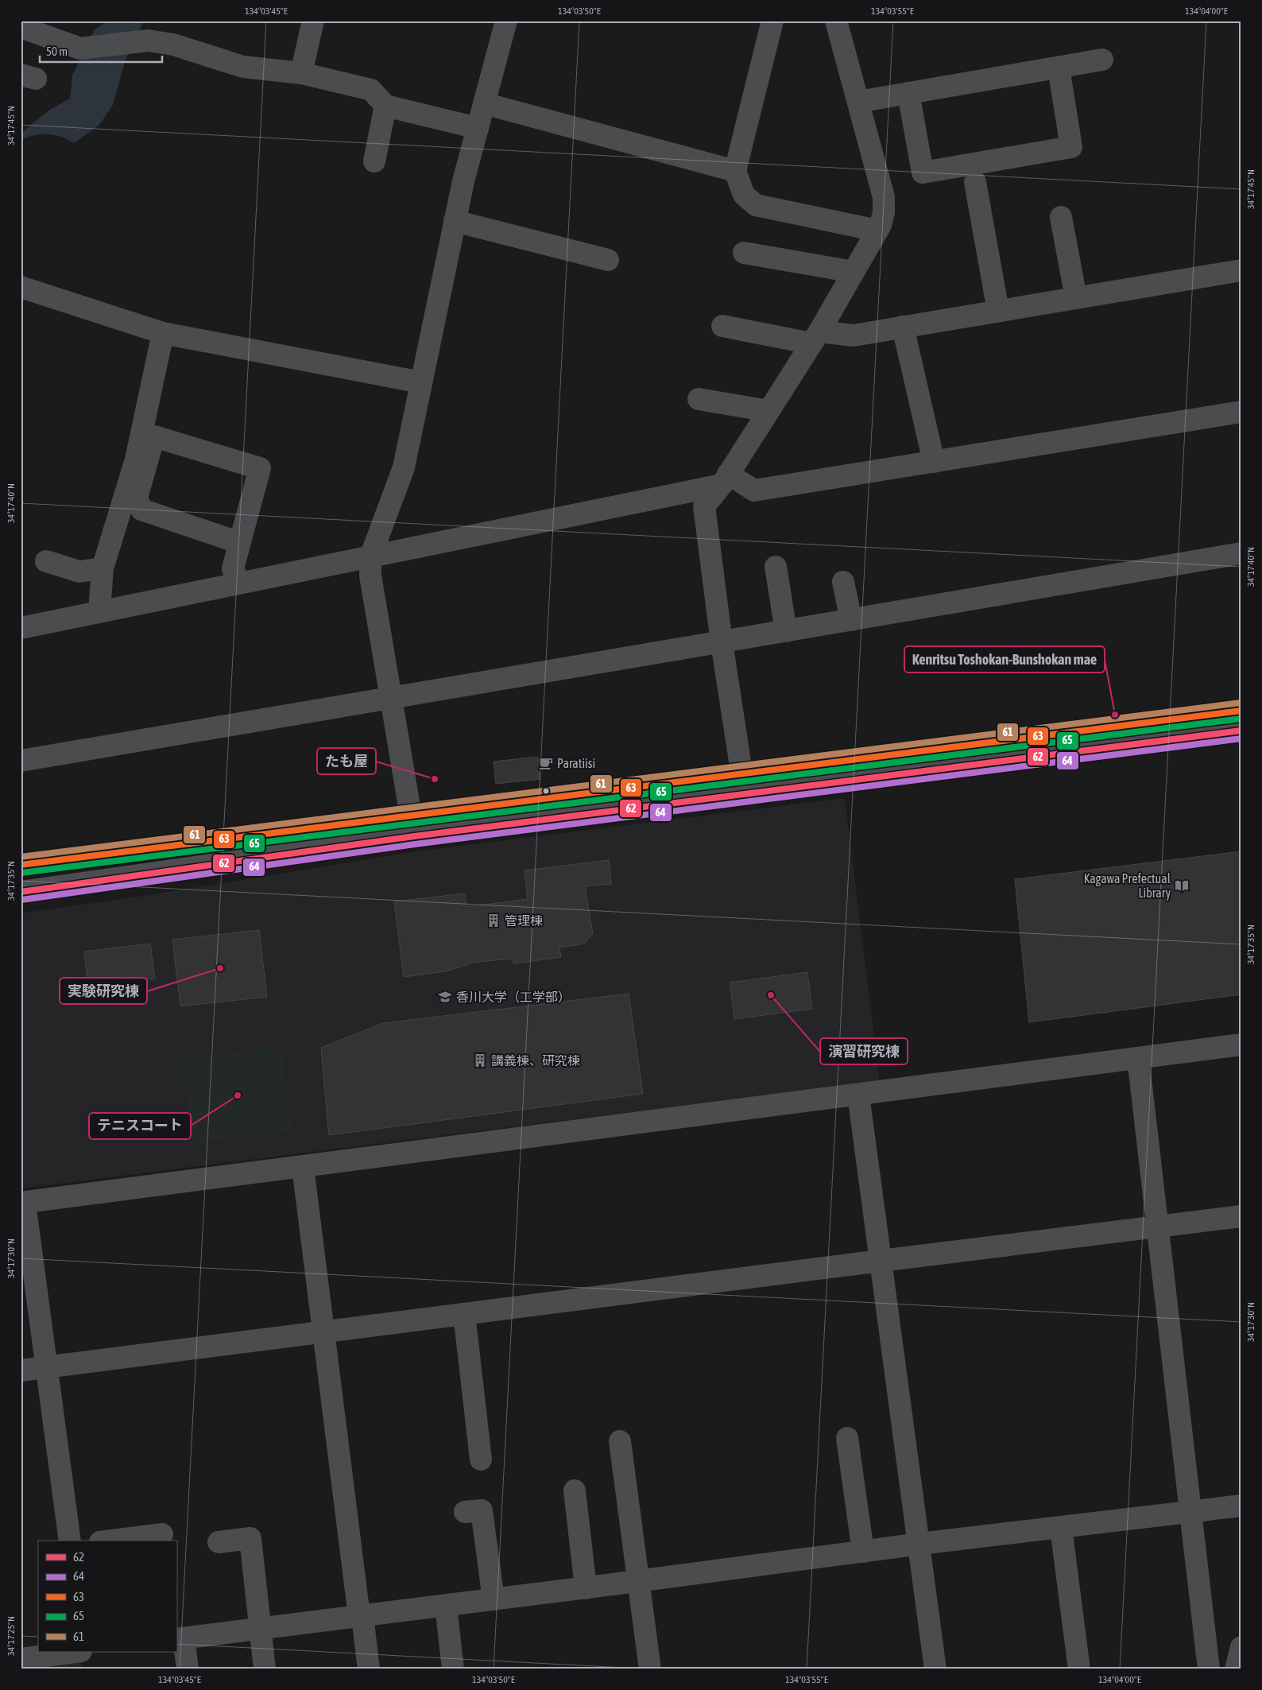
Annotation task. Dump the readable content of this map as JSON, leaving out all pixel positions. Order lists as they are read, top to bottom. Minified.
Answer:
{"places":{"other":["Kenritsu Toshokan-Bunshokan mae","たも屋","実験研究棟","演習研究棟","テニスコート"],"cafe":["Paratiisi"],"library":["Kagawa Prefectual Library"],"building":["管理棟","講義棟、研究棟"],"school or university":["香川大学（工学部）"]},"lines":["transit line 61","transit line 63","transit line 65","transit line 62","transit line 64"],"legend":["62","64","63","65","61"],"scale_bar":"50 m","coordinates":["134°03'45\"E","134°03'50\"E","134°03'55\"E","134°04'00\"E","34°17'45\"N","34°17'40\"N","34°17'35\"N","34°17'30\"N","34°17'25\"N"]}
